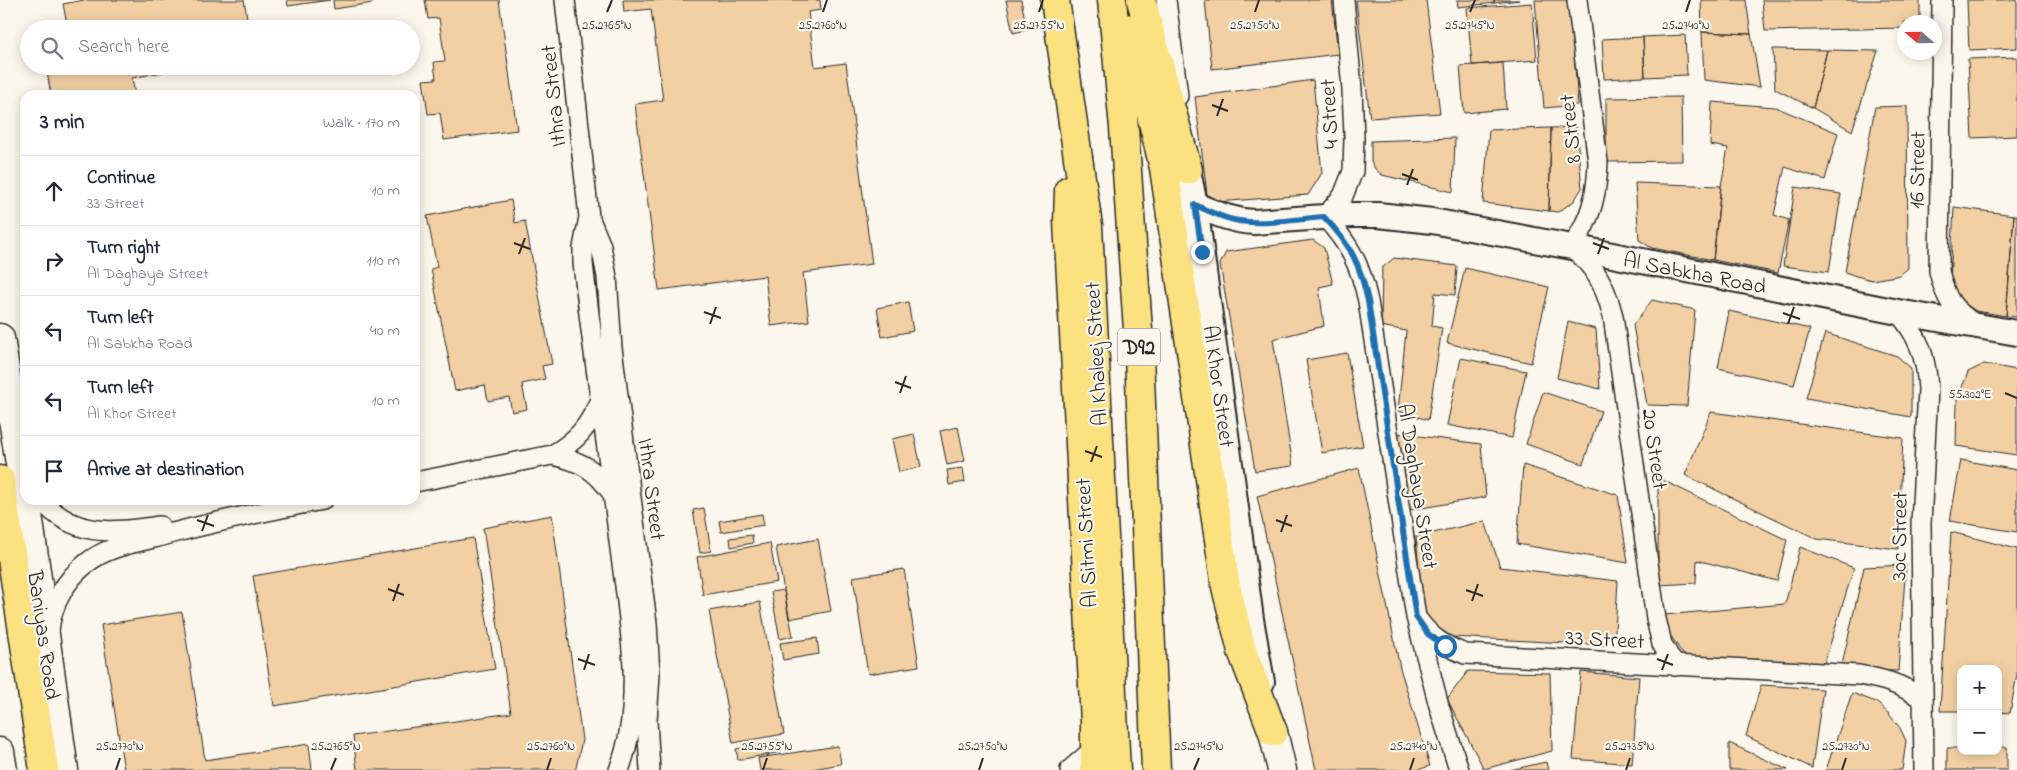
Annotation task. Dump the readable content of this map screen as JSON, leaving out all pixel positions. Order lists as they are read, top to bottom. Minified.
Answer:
{"streets":{"main road":["D92","Al Khaleej Street","Al Khor Street","Al Sitmi Street","Baniyas Road"],"street":["Ithra Street","4 Street","8 Street","16 Street","Al Sabkha Road","20 Street","Al Daghaya Street","30c Street","33 Street"]},"crossings":[["4 Street","Al Sabkha Road"],["4 Street","Al Daghaya Street"],["8 Street","Al Sabkha Road"],["8 Street","20 Street"],["16 Street","Al Sabkha Road"],["Al Sabkha Road","Al Khor Street"],["Al Sabkha Road","20 Street"],["Al Sabkha Road","Al Daghaya Street"],["Al Sabkha Road","30c Street"],["Al Khaleej Street","Al Sitmi Street"],["20 Street","33 Street"],["Al Daghaya Street","33 Street"],["30c Street","33 Street"]],"north":"left","page":{"search":"Search here","heading":["3 min","Walk · 170 m"],"list":[["Continue","33 Street","10 m"],["Turn right","Al Daghaya Street","110 m"],["Turn left","Al Sabkha Road","40 m"],["Turn left","Al Khor Street","10 m"],"Arrive at destination"],"map_buttons":["+","−"]},"coordinates":["25.2765°N","25.2760°N","25.2755°N","25.2750°N","25.2745°N","25.2740°N","55.302°E","25.2770°N","25.2735°N","25.2730°N"]}
